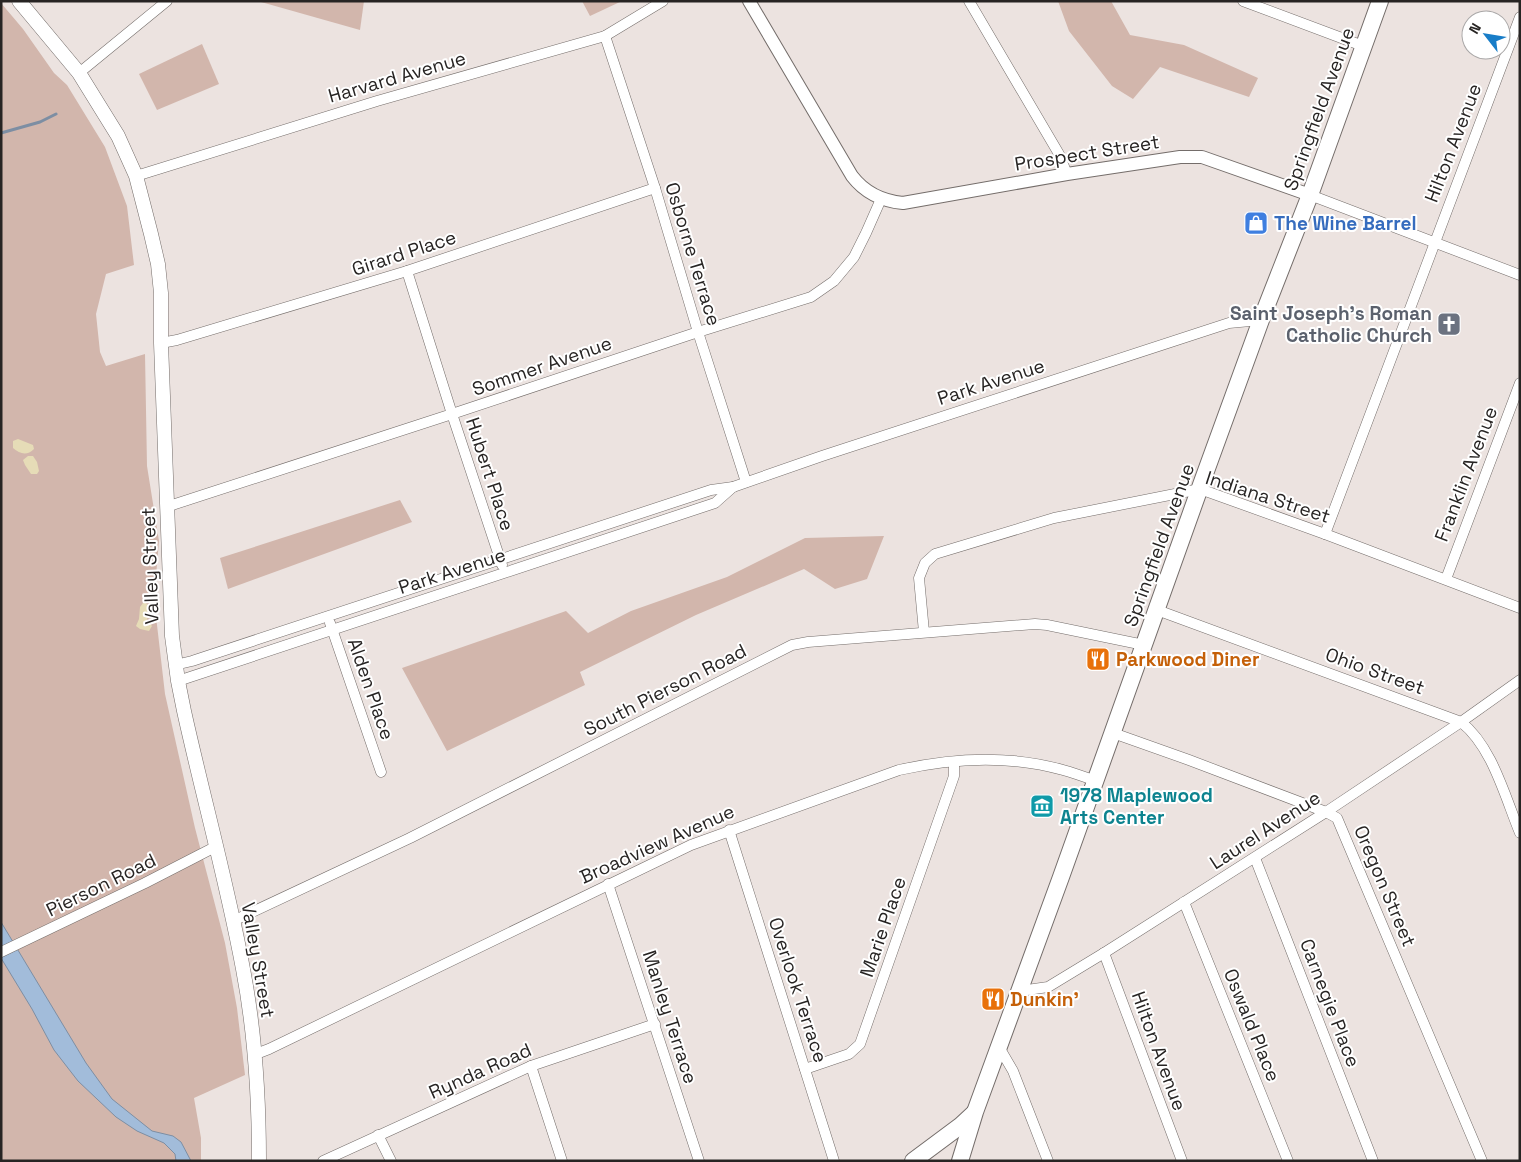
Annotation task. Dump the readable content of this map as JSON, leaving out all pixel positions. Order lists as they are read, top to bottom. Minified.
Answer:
{"streets":{"main road":["Springfield Avenue","Valley Street"],"street":["Harvard Avenue","Hilton Avenue","Prospect Street","Girard Place","Osborne Terrace","Sommer Avenue","Park Avenue","Hubert Place","Franklin Avenue","Indiana Street","Ohio Street","Alden Place","South Pierson Road","Laurel Avenue","Broadview Avenue","Pierson Road","Oregon Street","Marie Place","Overlook Terrace","Carnegie Place","Manley Terrace","Oswald Place","Rynda Road"]},"crossings":[["Harvard Avenue","Osborne Terrace"],["Harvard Avenue","Valley Street"],["Springfield Avenue","Prospect Street"],["Springfield Avenue","Park Avenue"],["Springfield Avenue","Indiana Street"],["Springfield Avenue","Ohio Street"],["Springfield Avenue","South Pierson Road"],["Springfield Avenue","Laurel Avenue"],["Springfield Avenue","Broadview Avenue"],["Springfield Avenue","Oregon Street"],["Hilton Avenue","Prospect Street"],["Hilton Avenue","Indiana Street"],["Hilton Avenue","Laurel Avenue"],["Prospect Street","Sommer Avenue"],["Girard Place","Osborne Terrace"],["Girard Place","Hubert Place"],["Girard Place","Valley Street"],["Osborne Terrace","Sommer Avenue"],["Osborne Terrace","Park Avenue"],["Sommer Avenue","Hubert Place"],["Sommer Avenue","Valley Street"],["Park Avenue","Hubert Place"],["Park Avenue","Valley Street"],["Park Avenue","Alden Place"],["Franklin Avenue","Indiana Street"],["Indiana Street","South Pierson Road"],["Valley Street","South Pierson Road"],["Valley Street","Broadview Avenue"],["Valley Street","Pierson Road"],["Ohio Street","Laurel Avenue"],["Laurel Avenue","Oregon Street"],["Laurel Avenue","Carnegie Place"],["Laurel Avenue","Oswald Place"],["Broadview Avenue","Marie Place"],["Broadview Avenue","Overlook Terrace"],["Broadview Avenue","Manley Terrace"],["Marie Place","Overlook Terrace"],["Manley Terrace","Rynda Road"]],"places":{"shop":["The Wine Barrel"],"church":["Saint Joseph's Roman Catholic Church"],"restaurant":["Parkwood Diner","Dunkin'"],"museum":["1978 Maplewood Arts Center"]},"north":"top left"}
